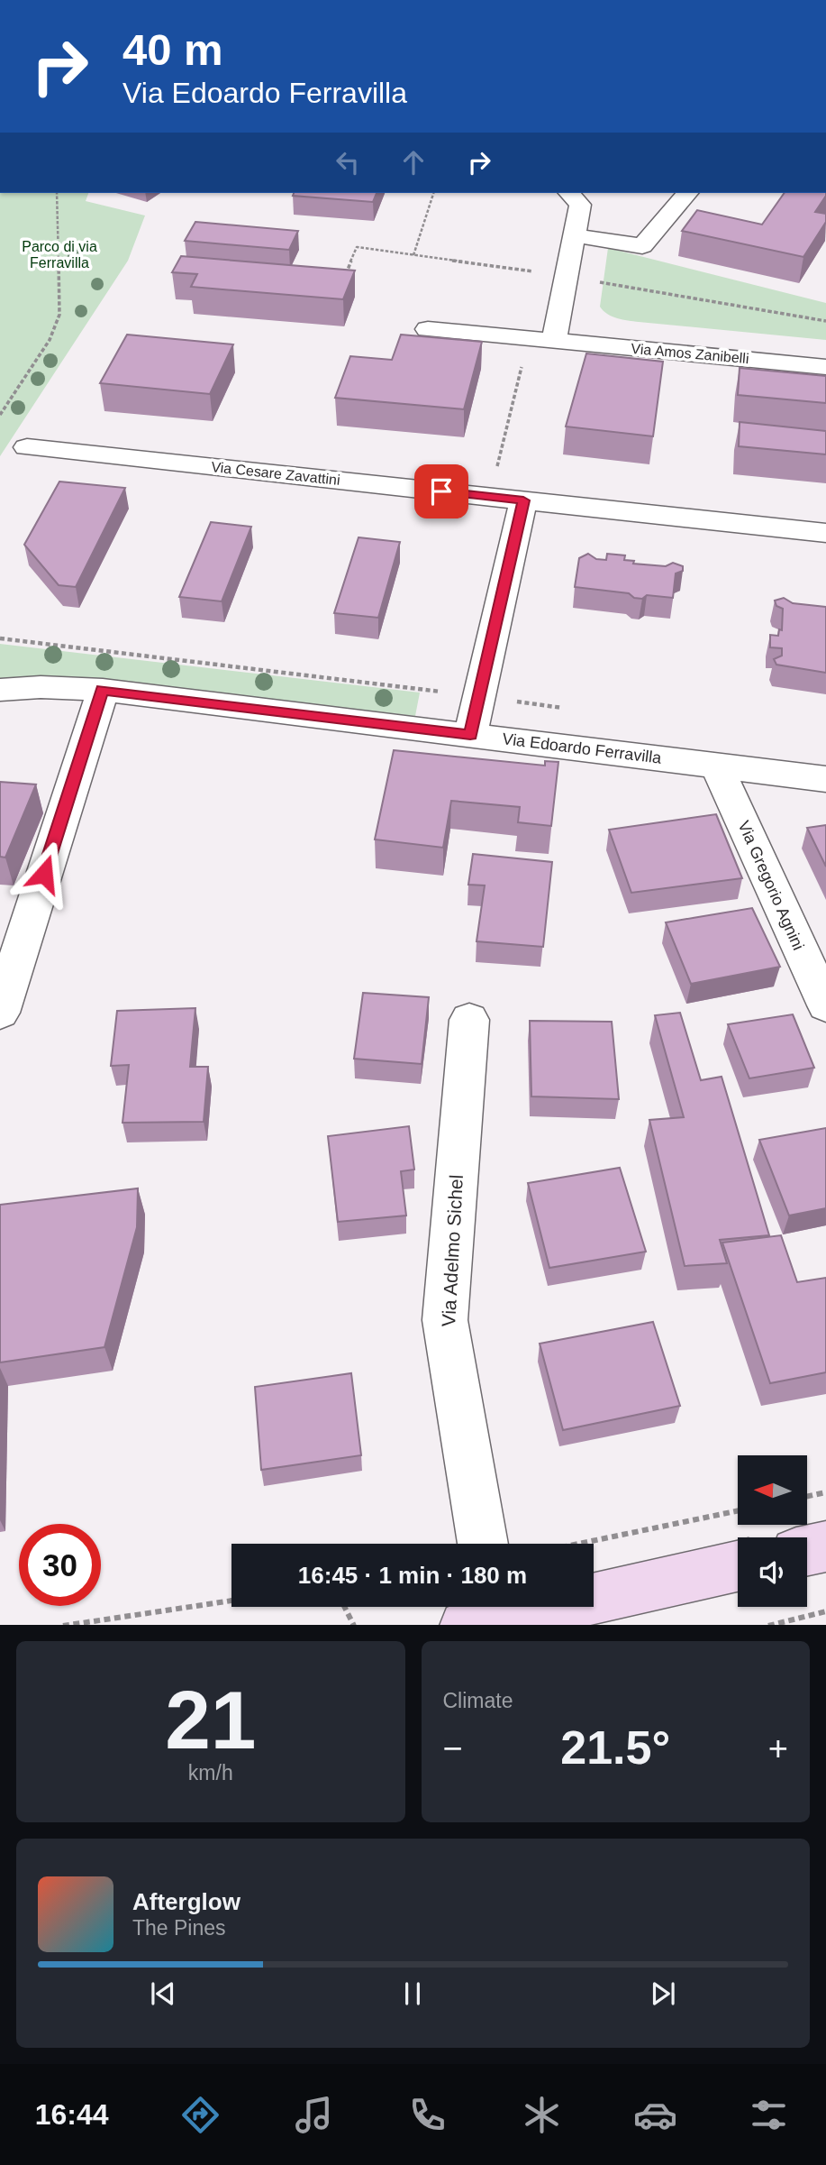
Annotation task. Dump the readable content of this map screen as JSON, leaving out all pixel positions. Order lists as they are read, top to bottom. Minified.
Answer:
{"streets":{"street":["Via Amos Zanibelli","Via Cesare Zavattini","Via Edoardo Ferravilla","Via Gregorio Agnini","Via Adelmo Sichel"]},"crossings":[["Via Edoardo Ferravilla","Via Gregorio Agnini"]],"parks":["Parco di via Ferravilla"],"north":"left","page":{"turn":["40 m","Via Edoardo Ferravilla"],"limit":"30","trip":"16:45 · 1 min · 180 m","tile":[["21","km/h"],"Climate"],"heat":["−","21.5°","+"],"song":["Afterglow","The Pines"],"tabs":"16:44"}}
